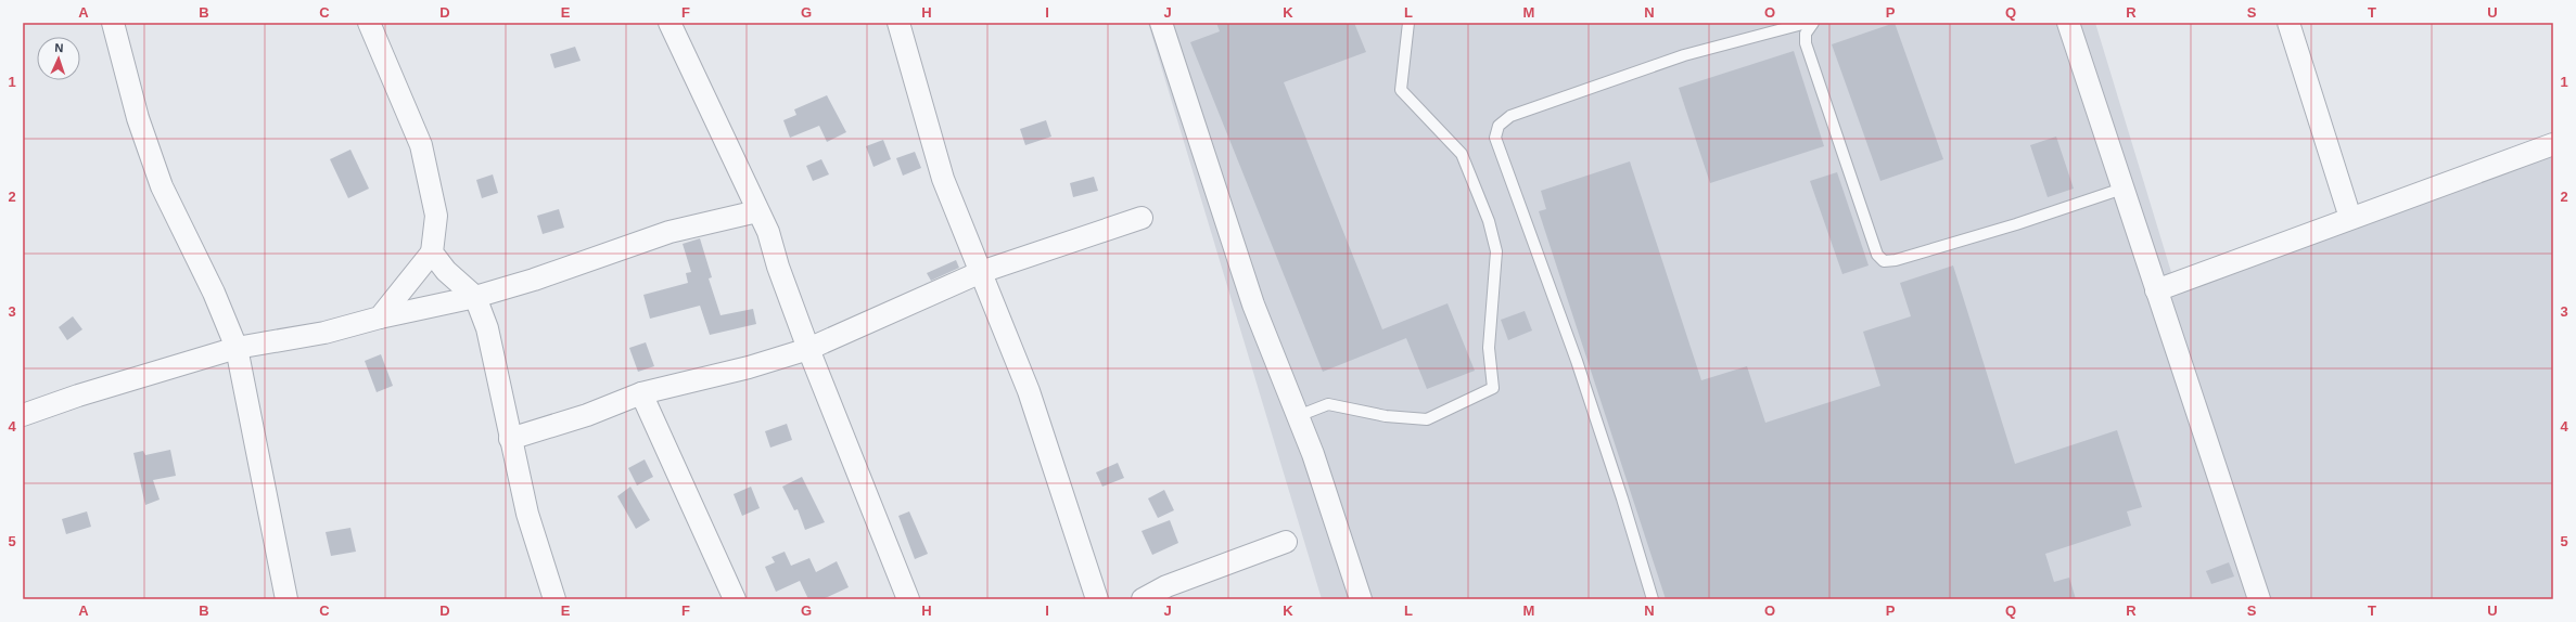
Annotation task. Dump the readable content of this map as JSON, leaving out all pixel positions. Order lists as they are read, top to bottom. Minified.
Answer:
{"north":"top","grid":{"columns":["A","B","C","D","E","F","G","H","I","J","K","L","M","N","O","P","Q","R","S","T","U"],"rows":["1","2","3","4","5"]}}
